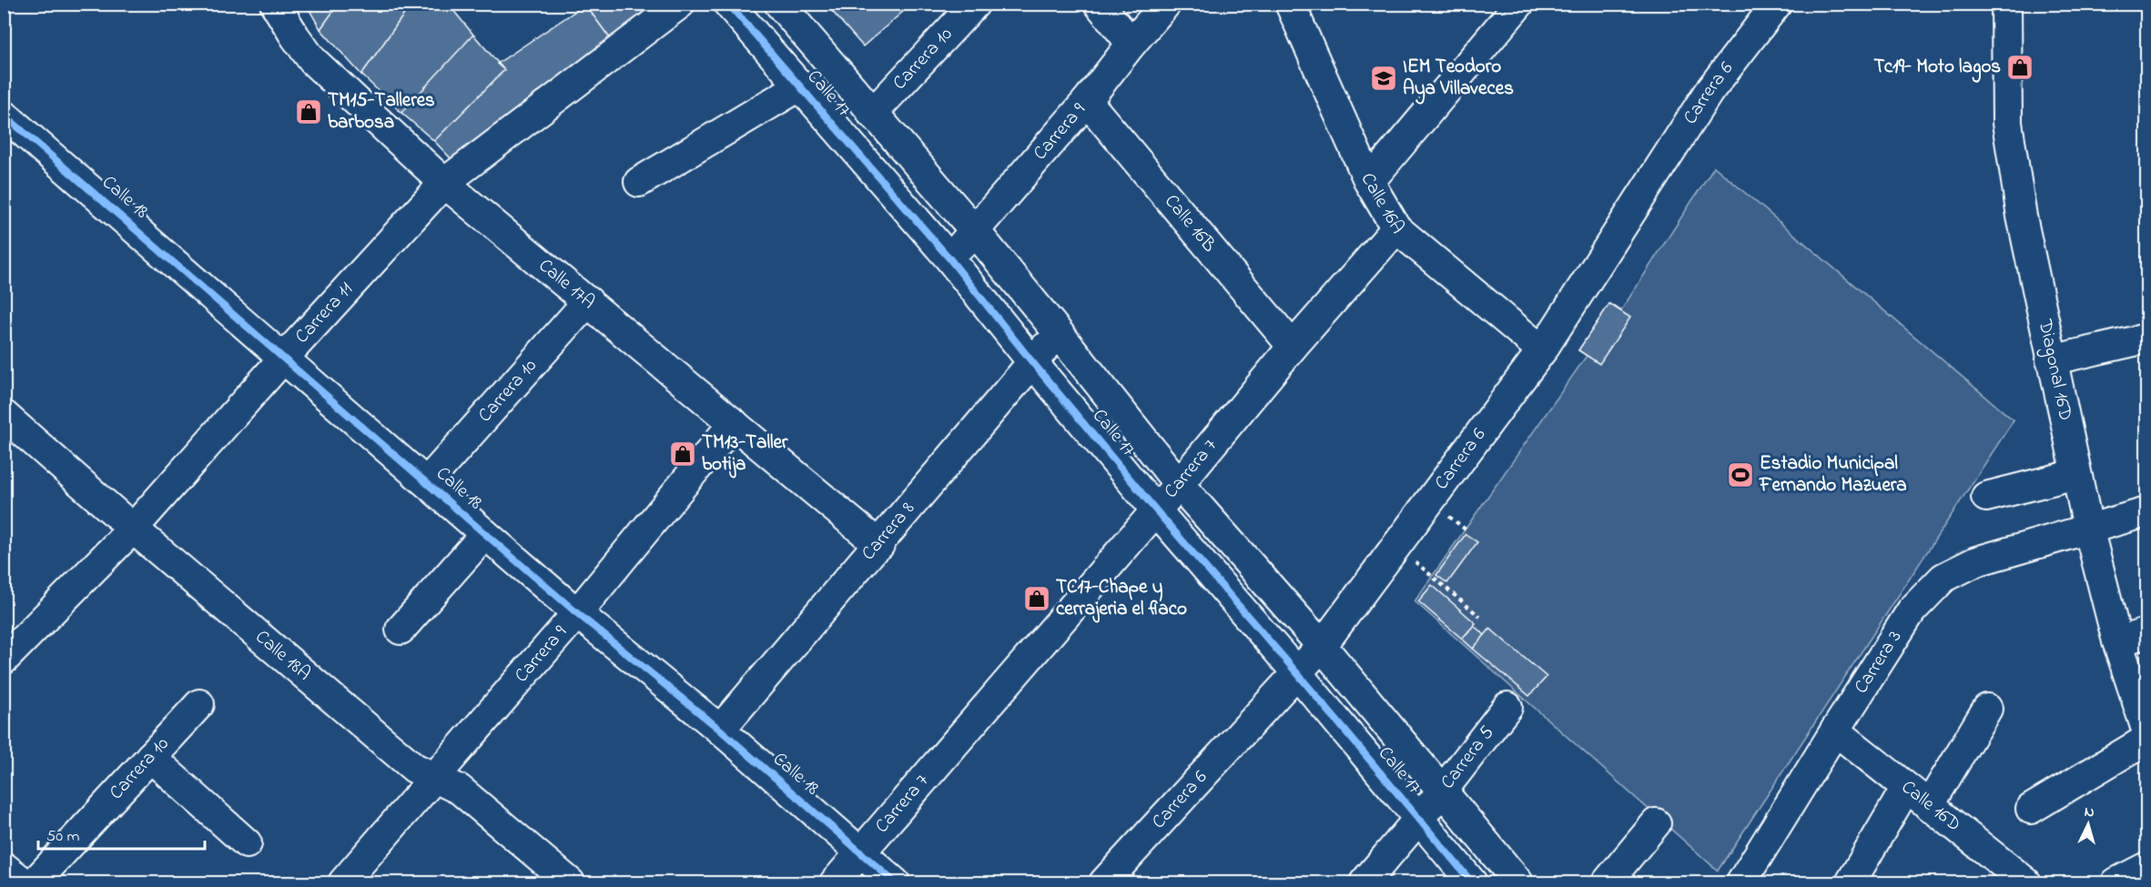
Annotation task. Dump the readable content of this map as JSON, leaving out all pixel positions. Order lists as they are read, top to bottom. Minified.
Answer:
{"streets":{"street":["Carrera 10","Calle 17","Carrera 6","Carrera 9","Calle 18","Calle 16A","Calle 16B","Calle 17A","Carrera 11","Diagonal 16D","Carrera 7","Carrera 8","Calle 18A","Carrera 3","Carrera 5","Calle 16D"]},"crossings":[["Carrera 10","Calle 17"],["Carrera 10","Calle 18"],["Carrera 10","Calle 17A"],["Calle 17","Carrera 6"],["Calle 17","Carrera 9"],["Calle 17","Carrera 7"],["Calle 17","Carrera 8"],["Calle 17","Carrera 5"],["Carrera 6","Calle 16A"],["Carrera 9","Calle 18"],["Carrera 9","Calle 16B"],["Carrera 9","Calle 17A"],["Carrera 9","Calle 18A"],["Calle 18","Carrera 11"],["Calle 18","Carrera 7"],["Calle 18","Carrera 8"],["Calle 16A","Carrera 7"],["Calle 16B","Carrera 7"],["Calle 17A","Carrera 11"],["Calle 17A","Carrera 8"],["Carrera 11","Calle 18A"],["Diagonal 16D","Carrera 3"],["Carrera 3","Calle 16D"]],"places":{"shop":["Tc19- Moto lagos","TM15-Talleres barbosa","TM13-Taller botija","TC17-Chape y cerrajeria el flaco"],"school or university":["IEM Teodoro Aya Villaveces"],"sports":["Estadio Municipal Fernando Mazuera"]},"scale_bar":"50 m","north":"top"}
